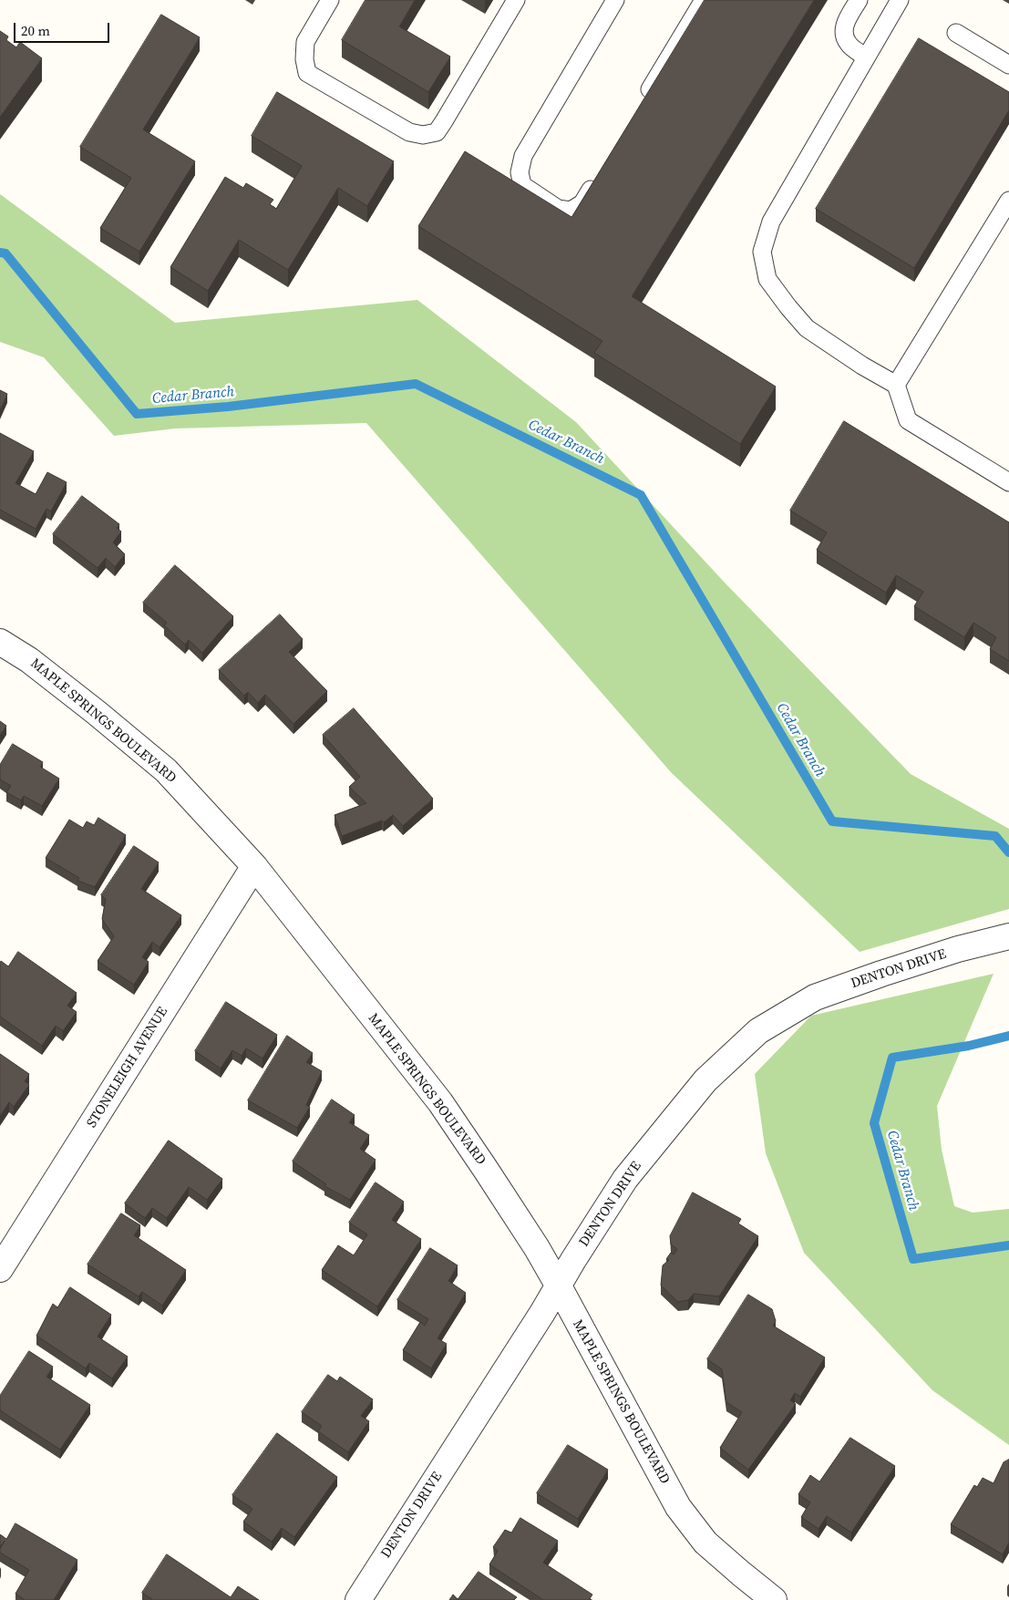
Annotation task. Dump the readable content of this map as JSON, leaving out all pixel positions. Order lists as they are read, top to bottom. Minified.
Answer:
{"streets":{"street":["MAPLE SPRINGS BOULEVARD","DENTON DRIVE","STONELEIGH AVENUE"]},"crossings":[["MAPLE SPRINGS BOULEVARD","DENTON DRIVE"],["MAPLE SPRINGS BOULEVARD","STONELEIGH AVENUE"]],"water":["Cedar Branch"],"scale_bar":"20 m"}
